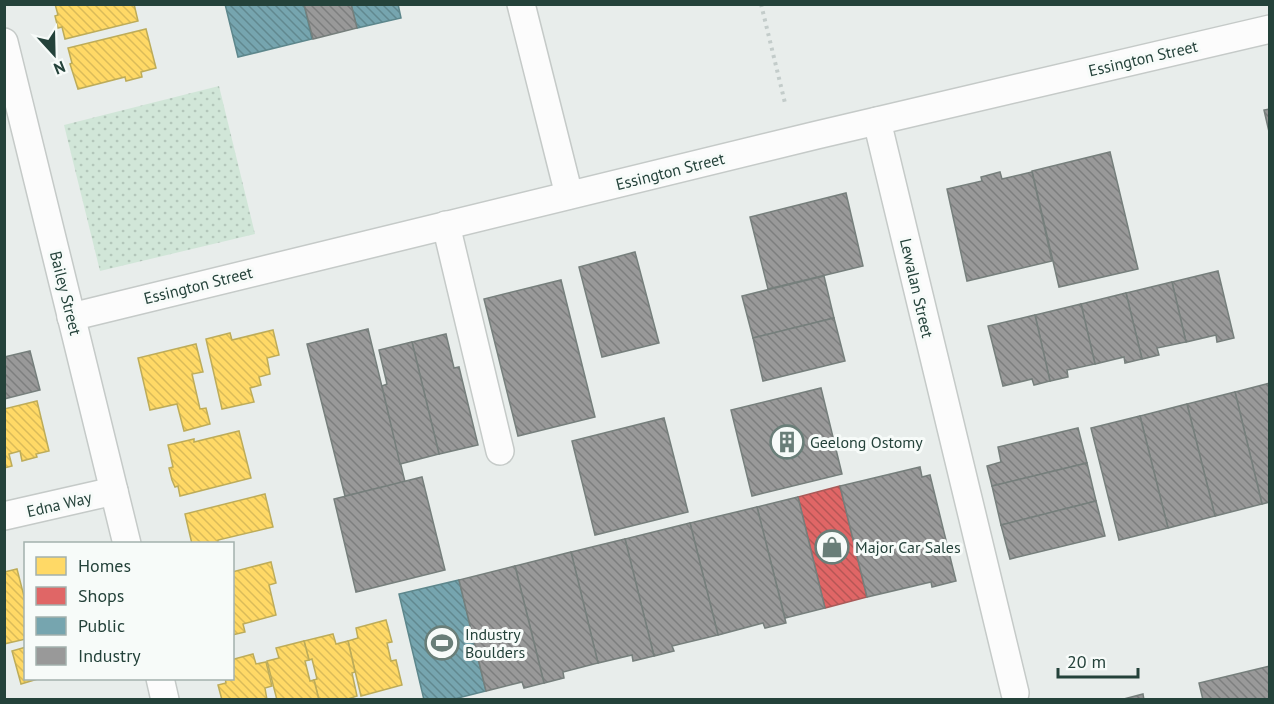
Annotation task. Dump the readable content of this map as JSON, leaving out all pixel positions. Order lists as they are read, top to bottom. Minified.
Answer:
{"streets":{"street":["Essington Street","Lewalan Street","Bailey Street","Edna Way"]},"crossings":[["Essington Street","Lewalan Street"],["Essington Street","Bailey Street"],["Bailey Street","Edna Way"]],"places":{"building":["Geelong Ostomy"],"shop":["Major Car Sales"],"sports":["Industry Boulders"]},"legend":["Homes","Shops","Public","Industry"],"scale_bar":"20 m","north":"bottom"}
